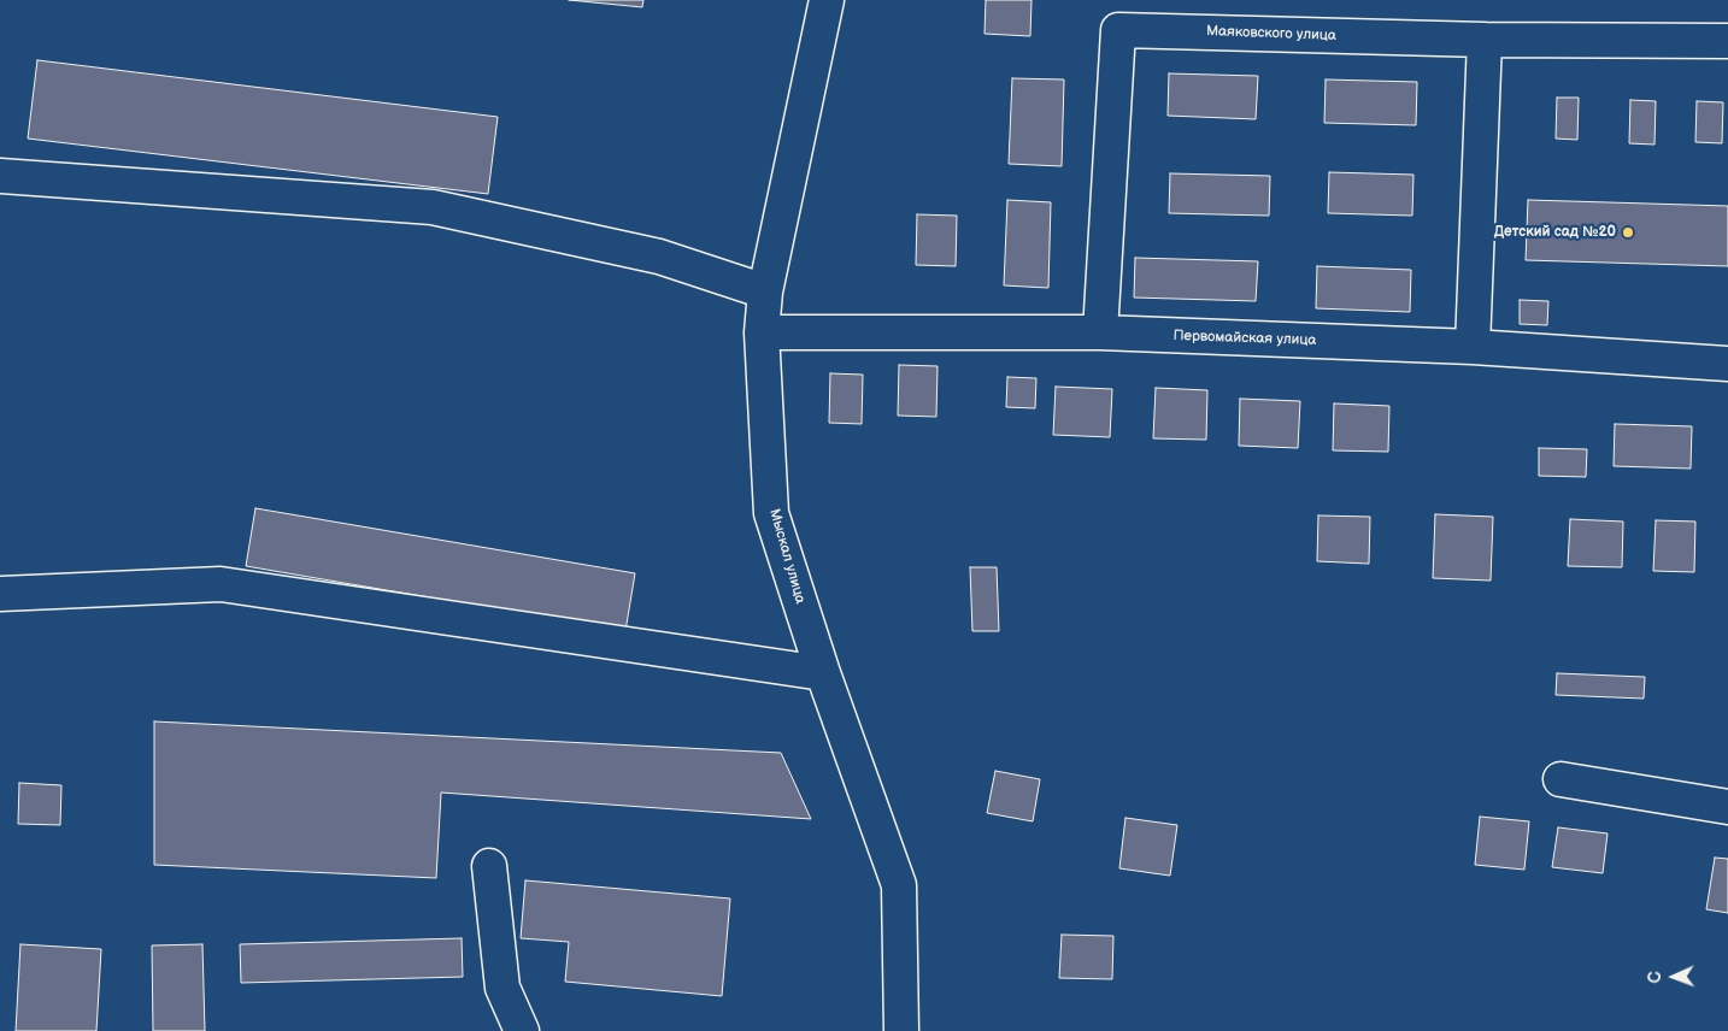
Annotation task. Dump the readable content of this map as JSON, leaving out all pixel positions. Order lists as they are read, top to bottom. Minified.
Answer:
{"streets":{"street":["Маяковского улица","Первомайская улица","Мыскал улица"]},"crossings":[["Маяковского улица","Первомайская улица"],["Первомайская улица","Мыскал улица"]],"places":["Детский сад №20"],"north":"left"}
